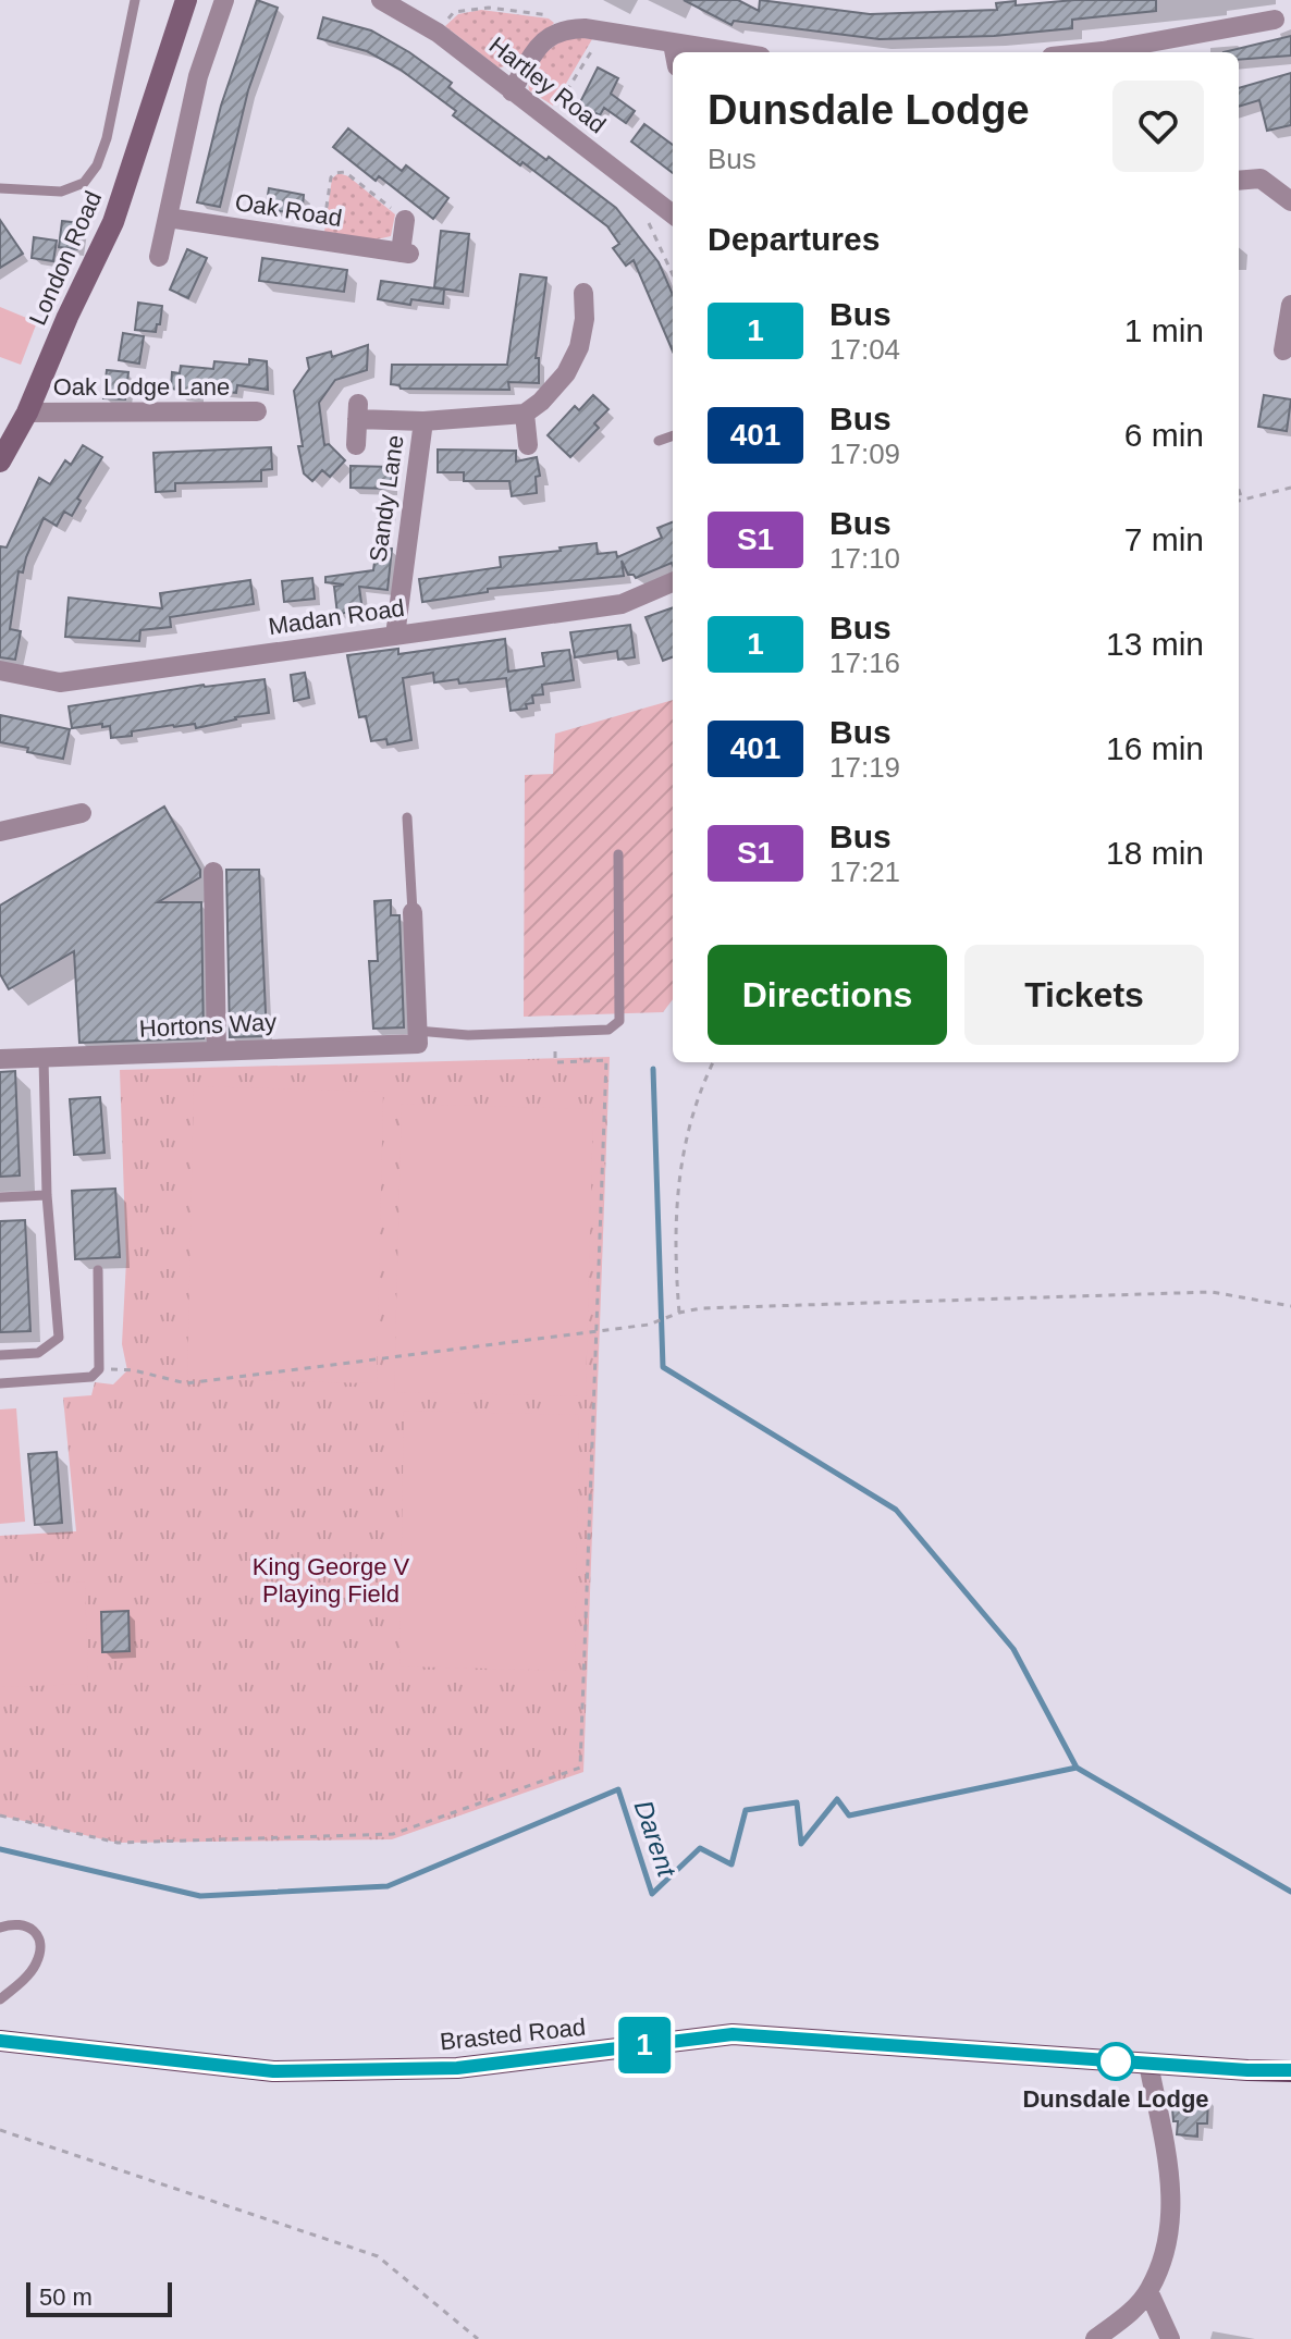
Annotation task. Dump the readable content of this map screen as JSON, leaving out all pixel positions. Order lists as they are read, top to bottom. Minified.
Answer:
{"streets":{"main road":["Brasted Road"],"street":["Hartley Road","Oak Road","London Road","Oak Lodge Lane","Sandy Lane","Madan Road","Hortons Way"]},"crossings":[["London Road","Oak Lodge Lane"],["Sandy Lane","Madan Road"]],"water":["Darent"],"parks":["King George V Playing Field"],"places":["Dunsdale Lodge"],"lines":["bus line 1"],"scale_bar":"50 m","page":{"on_map":"1","heading":[["Dunsdale Lodge","Bus"],"Departures"],"list":[{"mark":"1","name":"Bus","note":"17:04","value":"1 min"},{"mark":"401","name":"Bus","note":"17:09","value":"6 min"},{"mark":"S1","name":"Bus","note":"17:10","value":"7 min"},{"mark":"1","name":"Bus","note":"17:16","value":"13 min"},{"mark":"401","name":"Bus","note":"17:19","value":"16 min"},{"mark":"S1","name":"Bus","note":"17:21","value":"18 min"}],"buttons":["Directions","Tickets"],"scale":"50 m"}}
